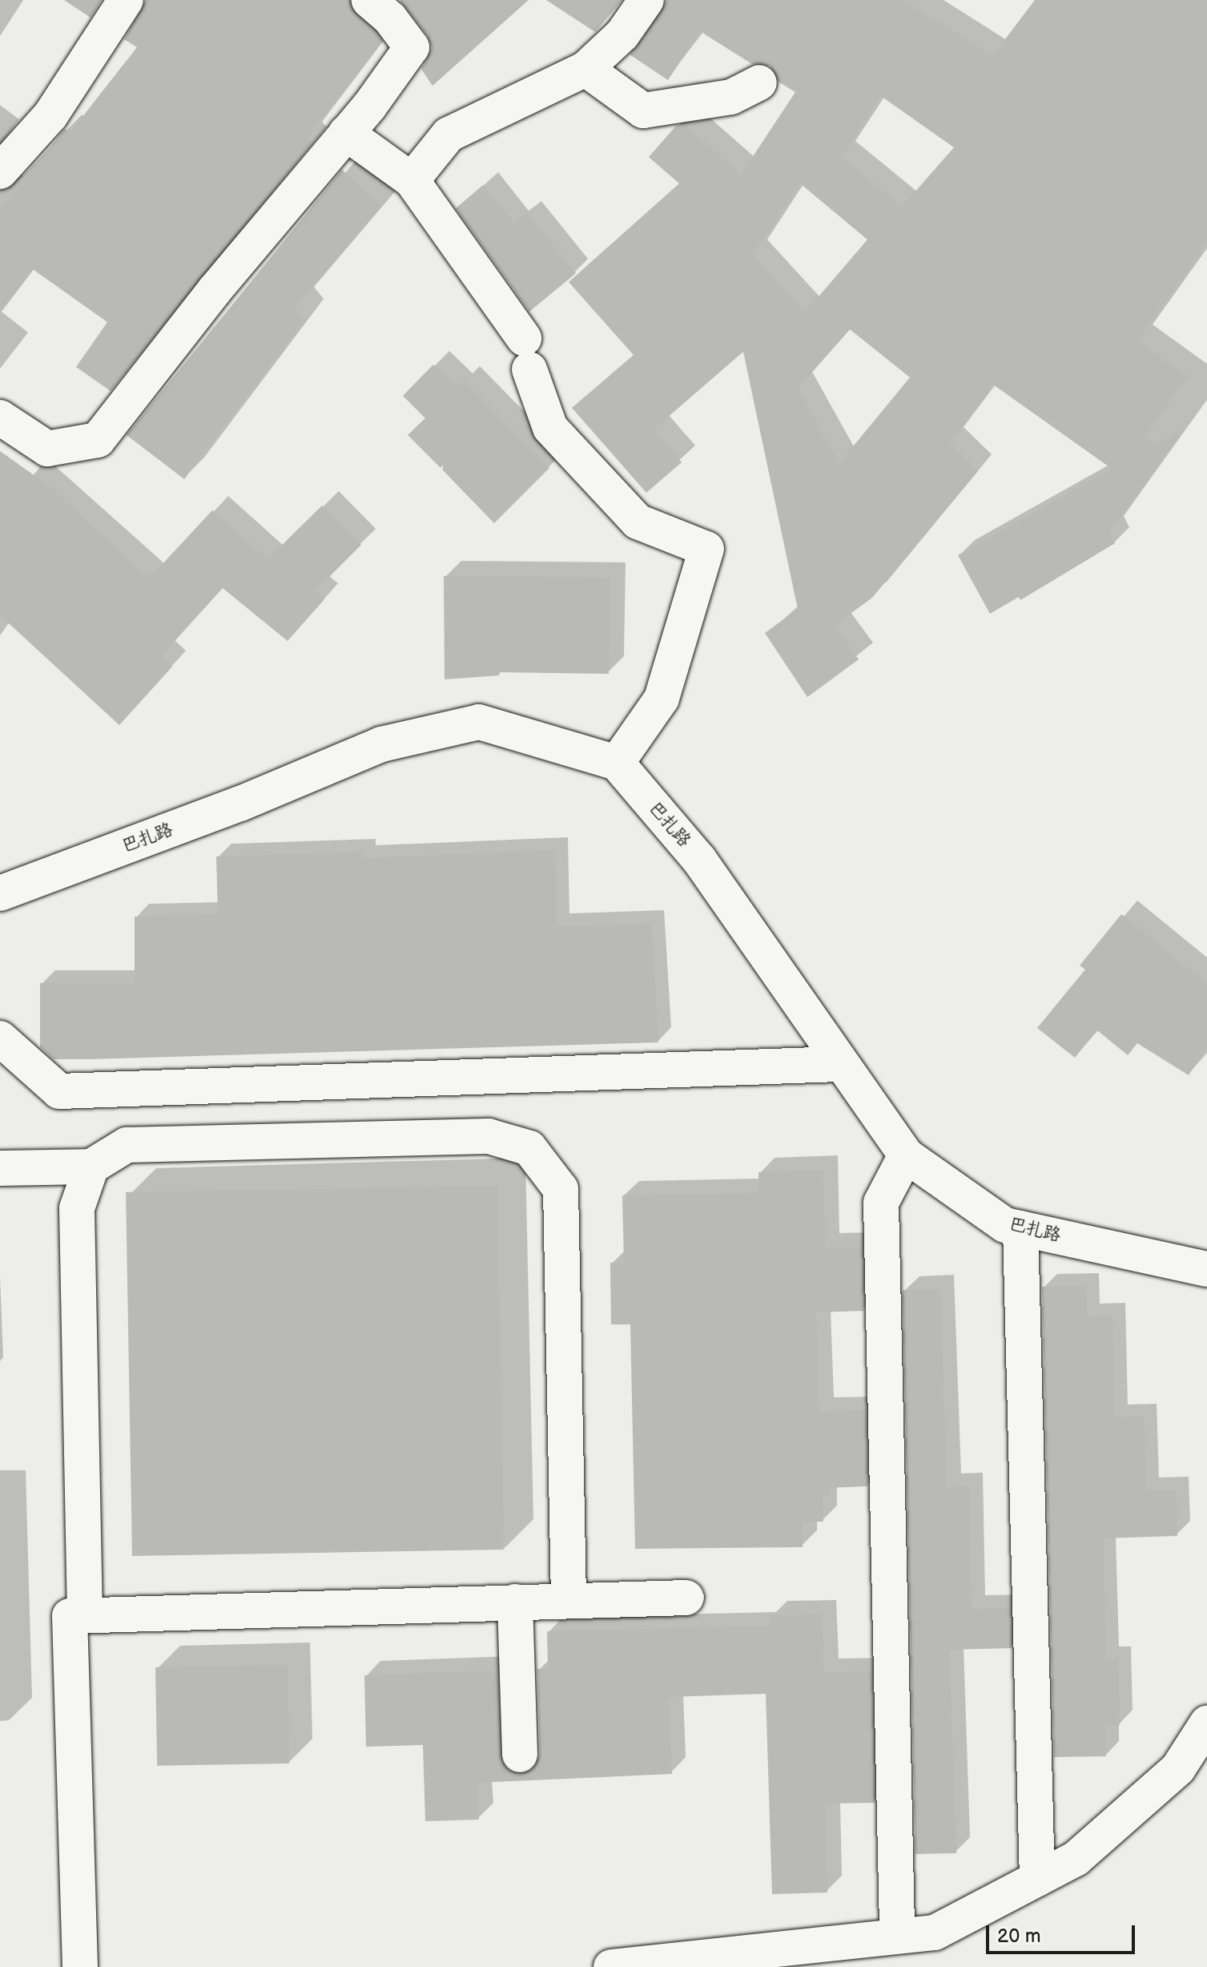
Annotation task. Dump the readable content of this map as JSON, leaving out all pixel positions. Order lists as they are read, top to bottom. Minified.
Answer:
{"streets":{"street":["巴扎路"]},"scale_bar":"20 m"}
